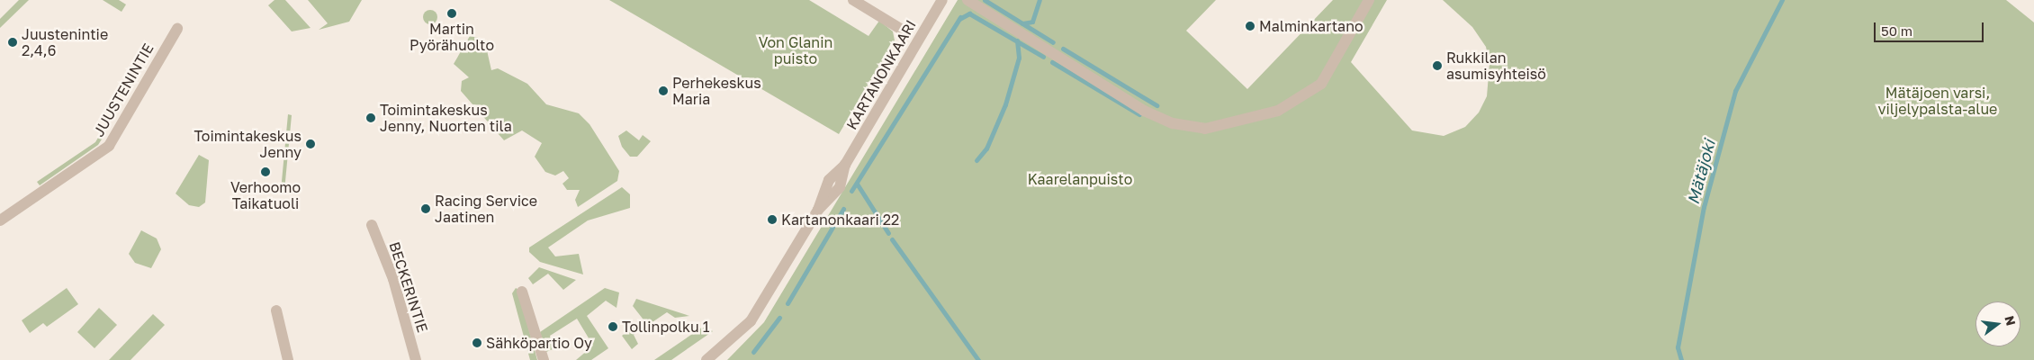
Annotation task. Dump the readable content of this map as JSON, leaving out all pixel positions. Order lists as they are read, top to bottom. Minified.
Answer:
{"streets":{"street":["KARTANONKAARI","JUUSTENINTIE","BECKERINTIE"]},"water":["Mätäjoki"],"parks":["Von Glanin puisto","Mätäjoen varsi, viljelypalsta-alue","Kaarelanpuisto"],"places":["Martin Pyörähuolto","Malminkartano","Juustenintie 2,4,6","Rukkilan asumisyhteisö","Perhekeskus Maria","Toimintakeskus Jenny, Nuorten tila","Toimintakeskus Jenny","Verhoomo Taikatuoli","Racing Service Jaatinen","Kartanonkaari 22","Tollinpolku 1","Sähköpartio Oy"],"scale_bar":"50 m","north":"right"}
